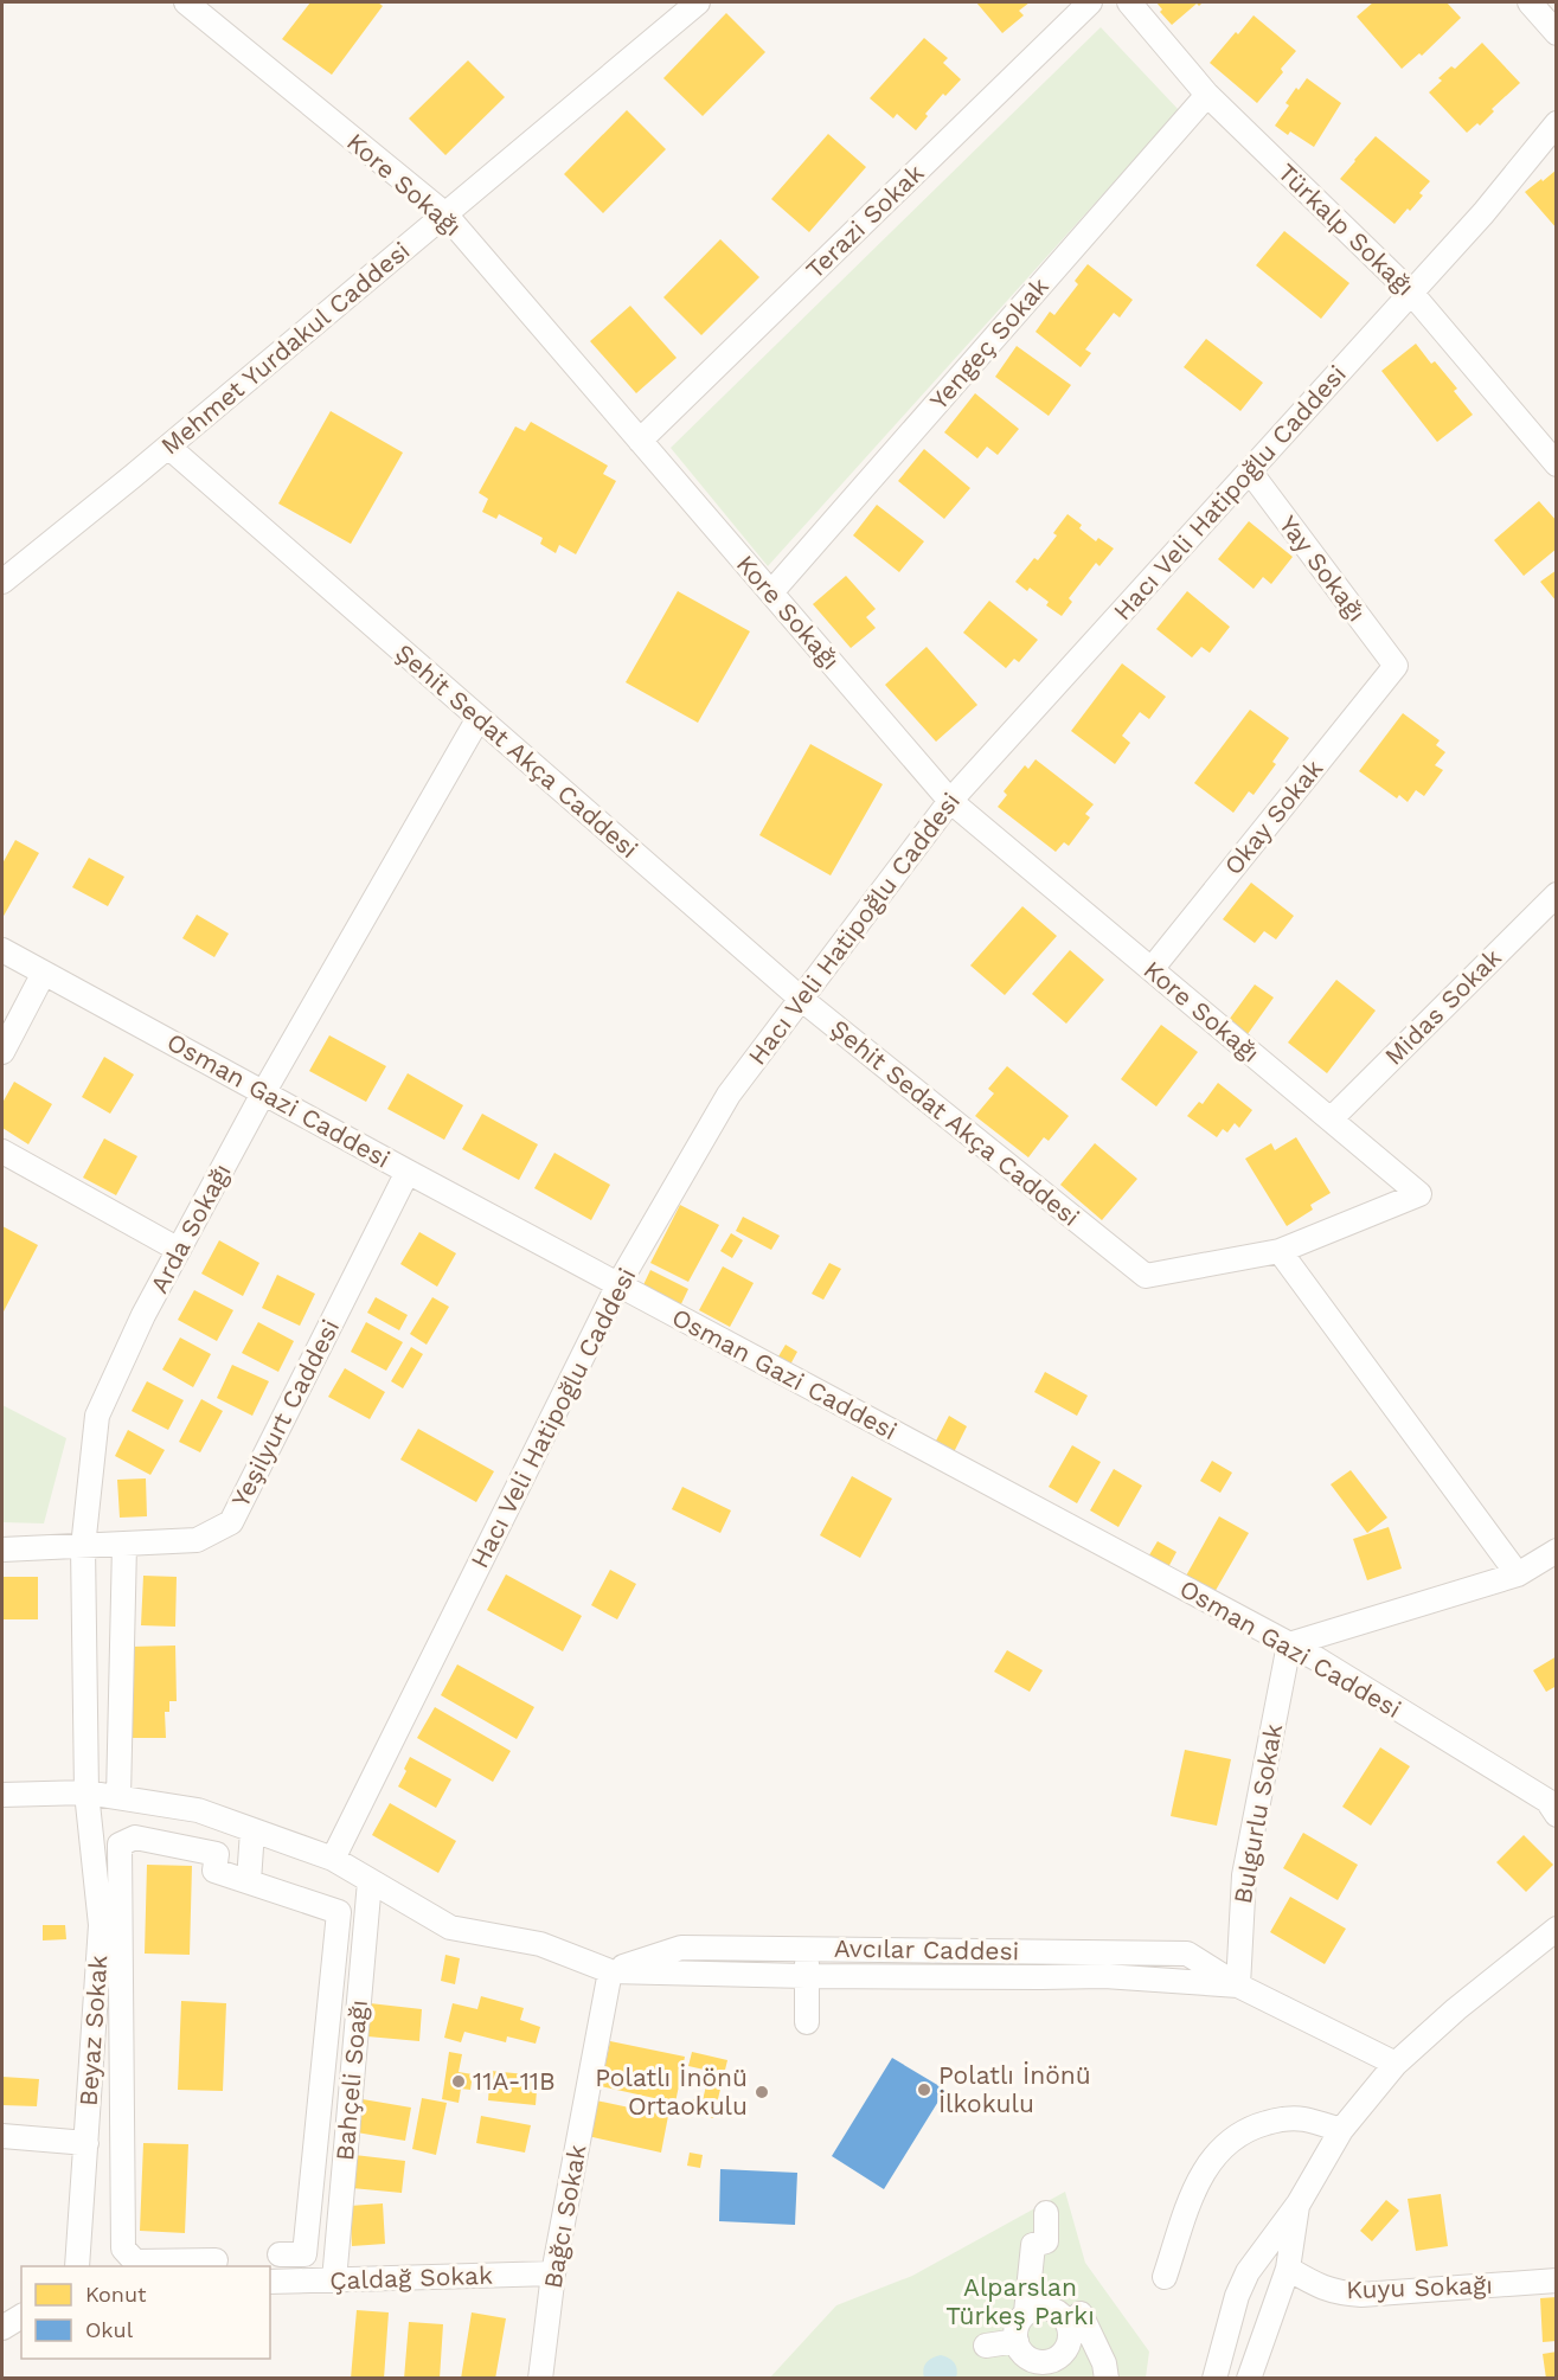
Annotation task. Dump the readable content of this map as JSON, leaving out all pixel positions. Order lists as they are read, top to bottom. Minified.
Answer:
{"streets":{"street":["Kore Sokağı","Terazi Sokak","Türkalp Sokağı","Yengeç Sokak","Mehmet Yurdakul Caddesi","Hacı Veli Hatipoğlu Caddesi","Yay Sokağı","Şehit Sedat Akça Caddesi","Okay Sokak","Midas Sokak","Osman Gazi Caddesi","Arda Sokağı","Yeşilyurt Caddesi","Bulgurlu Sokak","Avcılar Caddesi","Beyaz Sokak","Bahçeli Soağı","Bağcı Sokak","Çaldağ Sokak","Kuyu Sokağı"]},"crossings":[["Kore Sokağı","Terazi Sokak"],["Kore Sokağı","Yengeç Sokak"],["Kore Sokağı","Mehmet Yurdakul Caddesi"],["Kore Sokağı","Hacı Veli Hatipoğlu Caddesi"],["Kore Sokağı","Şehit Sedat Akça Caddesi"],["Kore Sokağı","Okay Sokak"],["Kore Sokağı","Midas Sokak"],["Türkalp Sokağı","Yengeç Sokak"],["Türkalp Sokağı","Hacı Veli Hatipoğlu Caddesi"],["Mehmet Yurdakul Caddesi","Şehit Sedat Akça Caddesi"],["Hacı Veli Hatipoğlu Caddesi","Yay Sokağı"],["Hacı Veli Hatipoğlu Caddesi","Şehit Sedat Akça Caddesi"],["Hacı Veli Hatipoğlu Caddesi","Osman Gazi Caddesi"],["Hacı Veli Hatipoğlu Caddesi","Avcılar Caddesi"],["Yay Sokağı","Okay Sokak"],["Şehit Sedat Akça Caddesi","Arda Sokağı"],["Osman Gazi Caddesi","Arda Sokağı"],["Osman Gazi Caddesi","Yeşilyurt Caddesi"],["Osman Gazi Caddesi","Bulgurlu Sokak"],["Arda Sokağı","Yeşilyurt Caddesi"],["Arda Sokağı","Avcılar Caddesi"],["Arda Sokağı","Beyaz Sokak"],["Bulgurlu Sokak","Avcılar Caddesi"],["Avcılar Caddesi","Beyaz Sokak"],["Avcılar Caddesi","Bahçeli Soağı"],["Avcılar Caddesi","Bağcı Sokak"],["Bahçeli Soağı","Çaldağ Sokak"],["Bağcı Sokak","Çaldağ Sokak"]],"parks":["Alparslan Türkeş Parkı"],"places":["11A-11B","Polatlı İnönü İlkokulu","Polatlı İnönü Ortaokulu"],"legend":["Konut","Okul"]}
